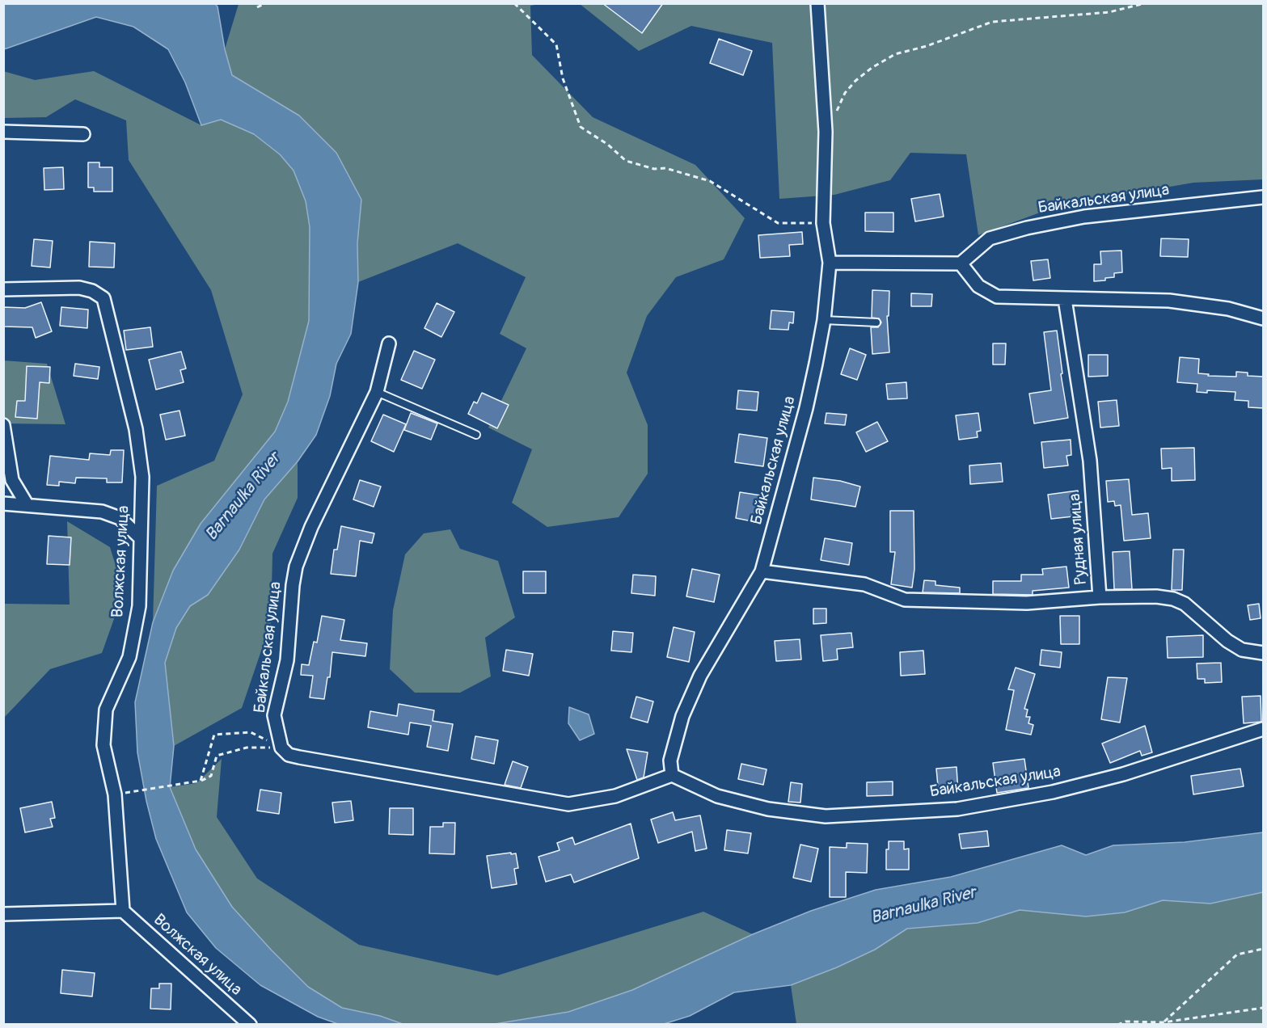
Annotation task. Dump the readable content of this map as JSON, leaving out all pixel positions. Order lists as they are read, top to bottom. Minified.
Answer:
{"streets":{"street":["Байкальская улица","Рудная улица","Волжская улица"]},"water":["Barnaulka River"]}
